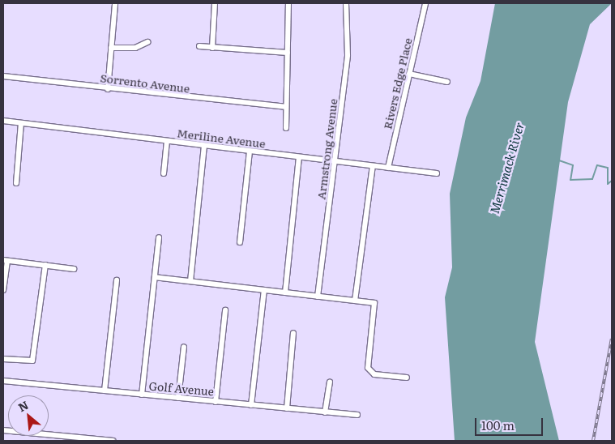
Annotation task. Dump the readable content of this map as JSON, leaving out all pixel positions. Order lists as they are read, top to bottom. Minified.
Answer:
{"streets":{"street":["Sorrento Avenue","Rivers Edge Place","Meriline Avenue","Armstrong Avenue","Golf Avenue"]},"crossings":[["Rivers Edge Place","Meriline Avenue"],["Meriline Avenue","Armstrong Avenue"]],"water":["Merrimack River"],"scale_bar":"100 m","north":"top left"}
